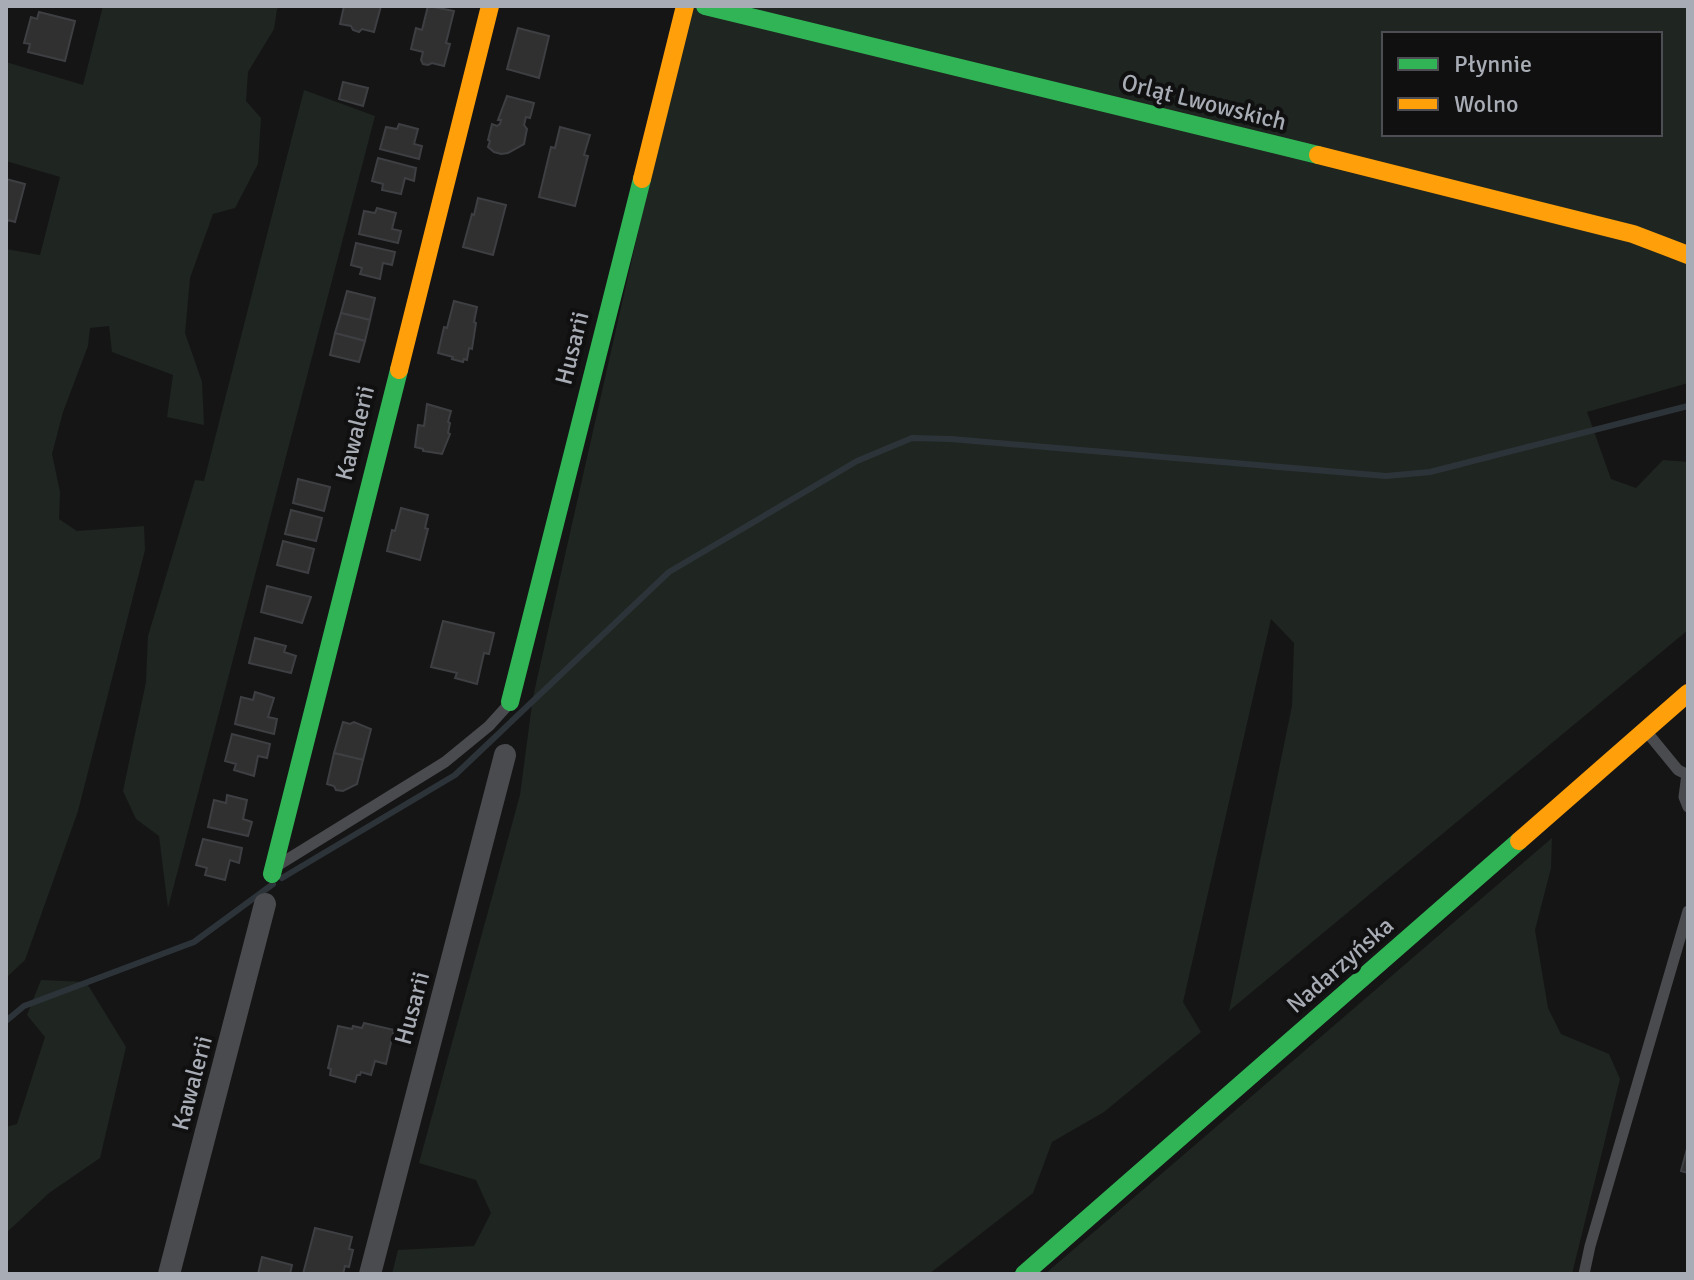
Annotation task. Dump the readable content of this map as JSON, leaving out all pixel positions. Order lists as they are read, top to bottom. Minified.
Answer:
{"streets":{"street":["Orląt Lwowskich","Husarii","Kawalerii","Nadarzyńska"]},"legend":["Płynnie","Wolno"]}
